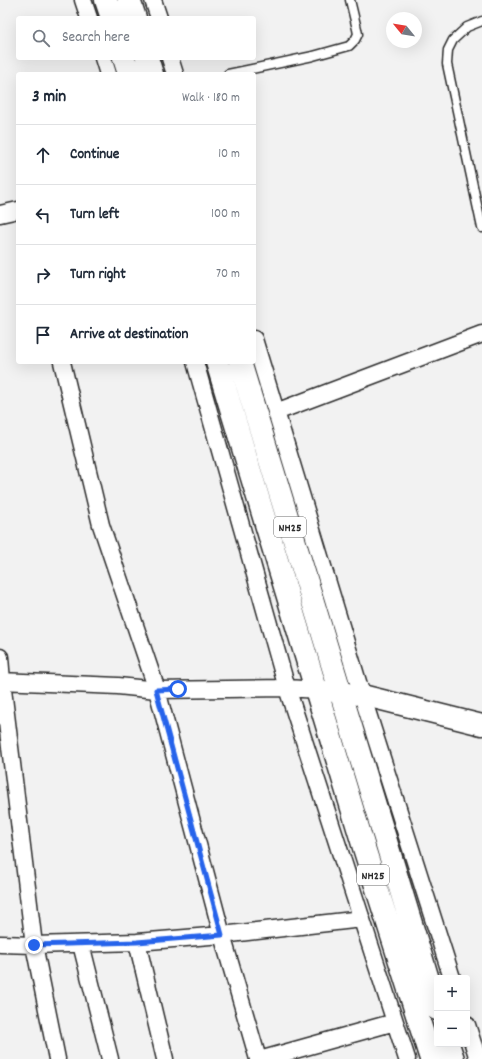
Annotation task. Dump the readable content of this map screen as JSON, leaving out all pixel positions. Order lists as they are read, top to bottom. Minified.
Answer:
{"streets":{"highway":["NH25"]},"north":"top left","page":{"search":"Search here","heading":["3 min","Walk · 180 m"],"list":[["Continue","10 m"],["Turn left","100 m"],["Turn right","70 m"],"Arrive at destination"],"map_buttons":["+","−"]}}
